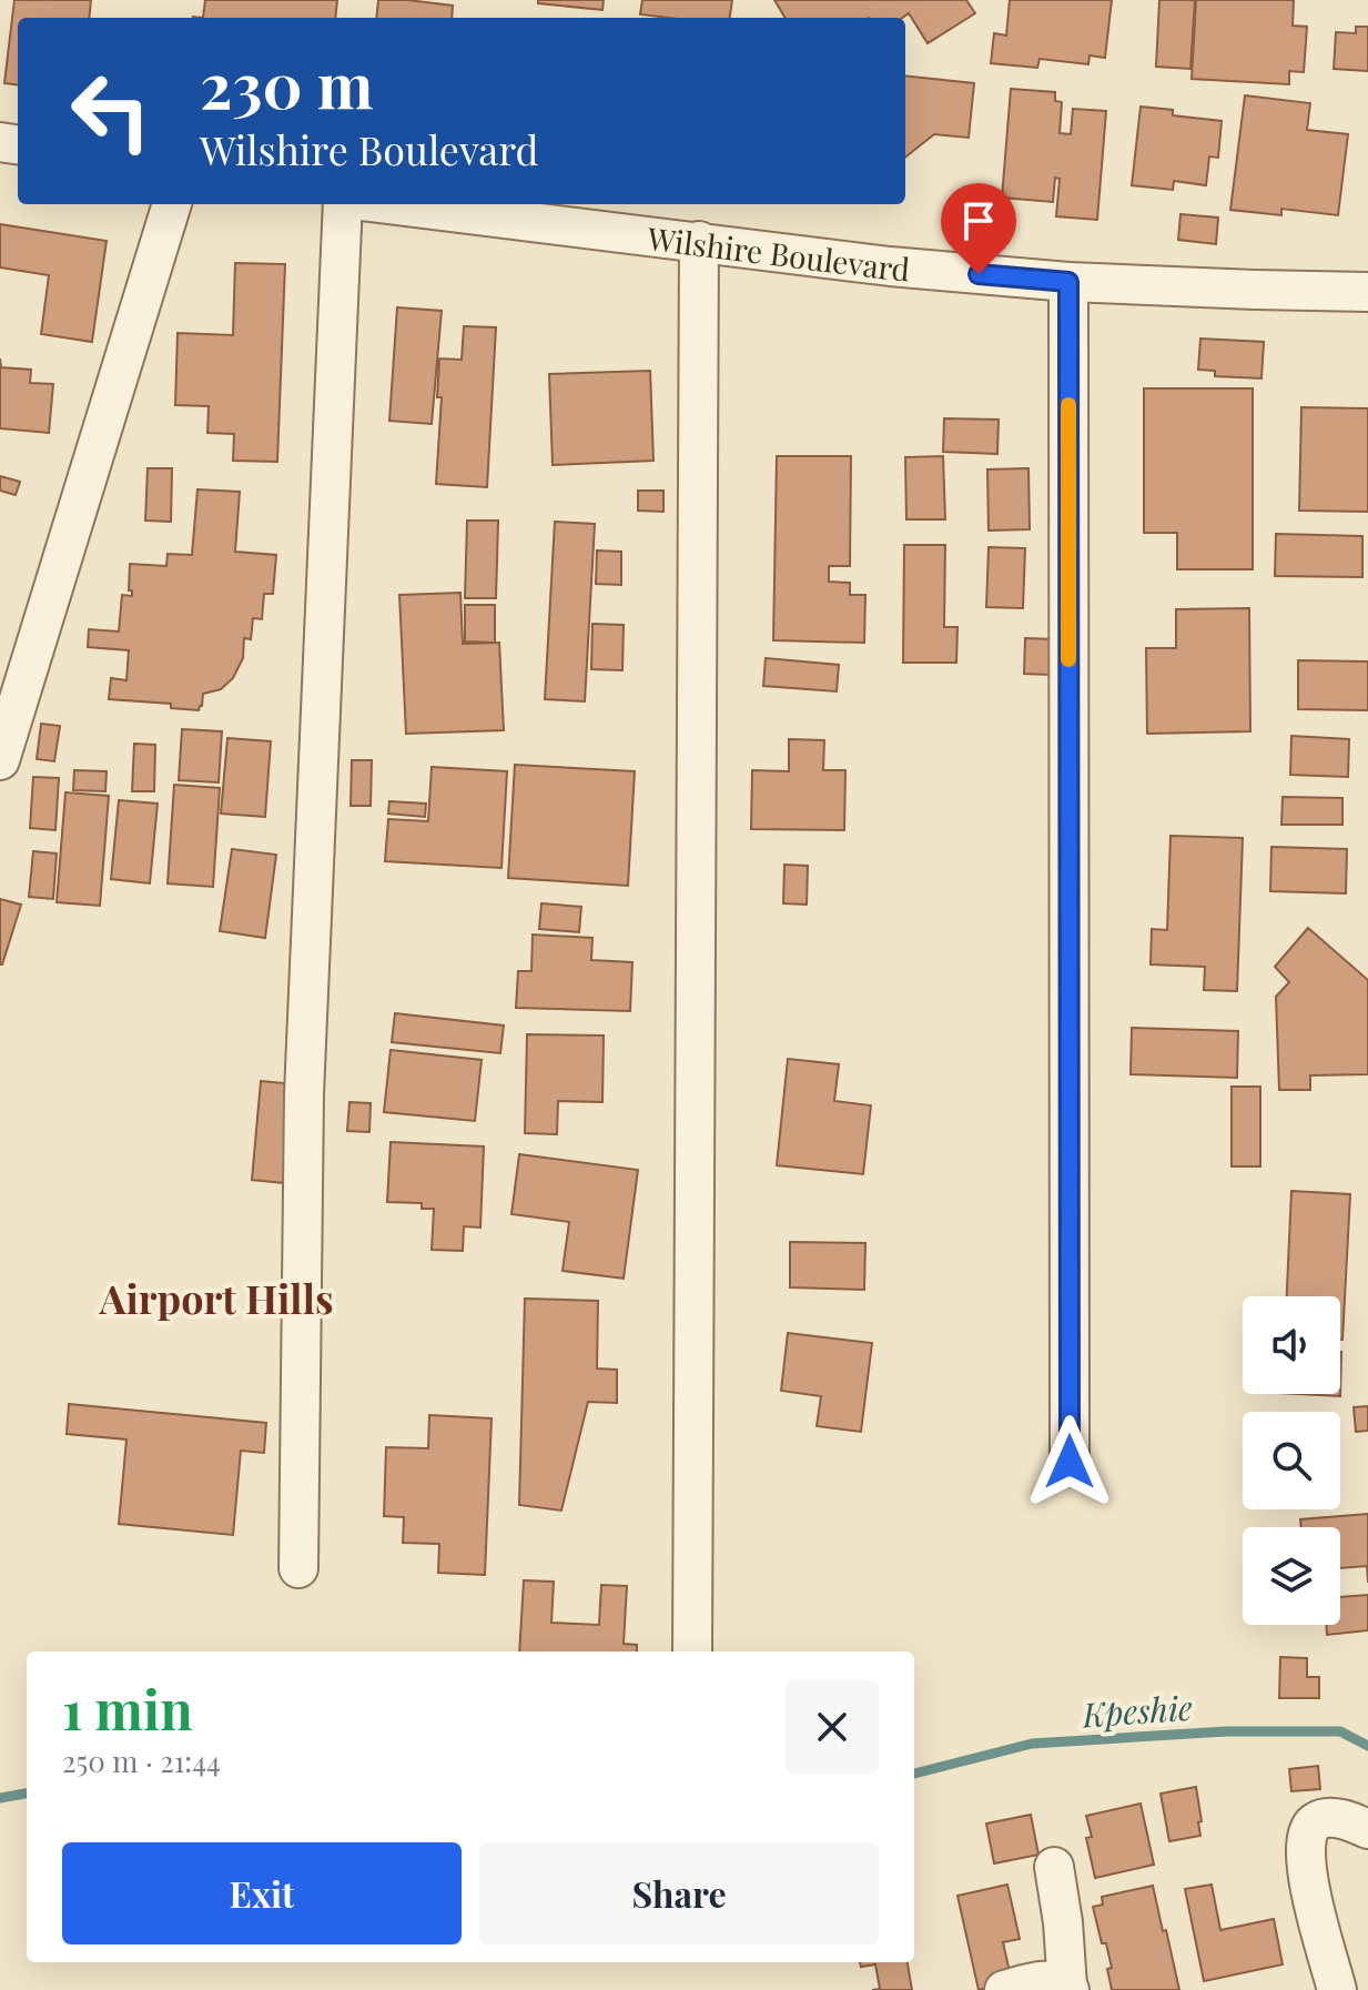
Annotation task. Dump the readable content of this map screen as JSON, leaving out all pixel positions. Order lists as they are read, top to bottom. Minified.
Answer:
{"streets":{"street":["Wilshire Boulevard"]},"districts":["Airport Hills"],"water":["Kpeshie"],"page":{"turn":["230 m","Wilshire Boulevard"],"heading":["1 min","250 m · 21:44"],"buttons":["Exit","Share"]}}
